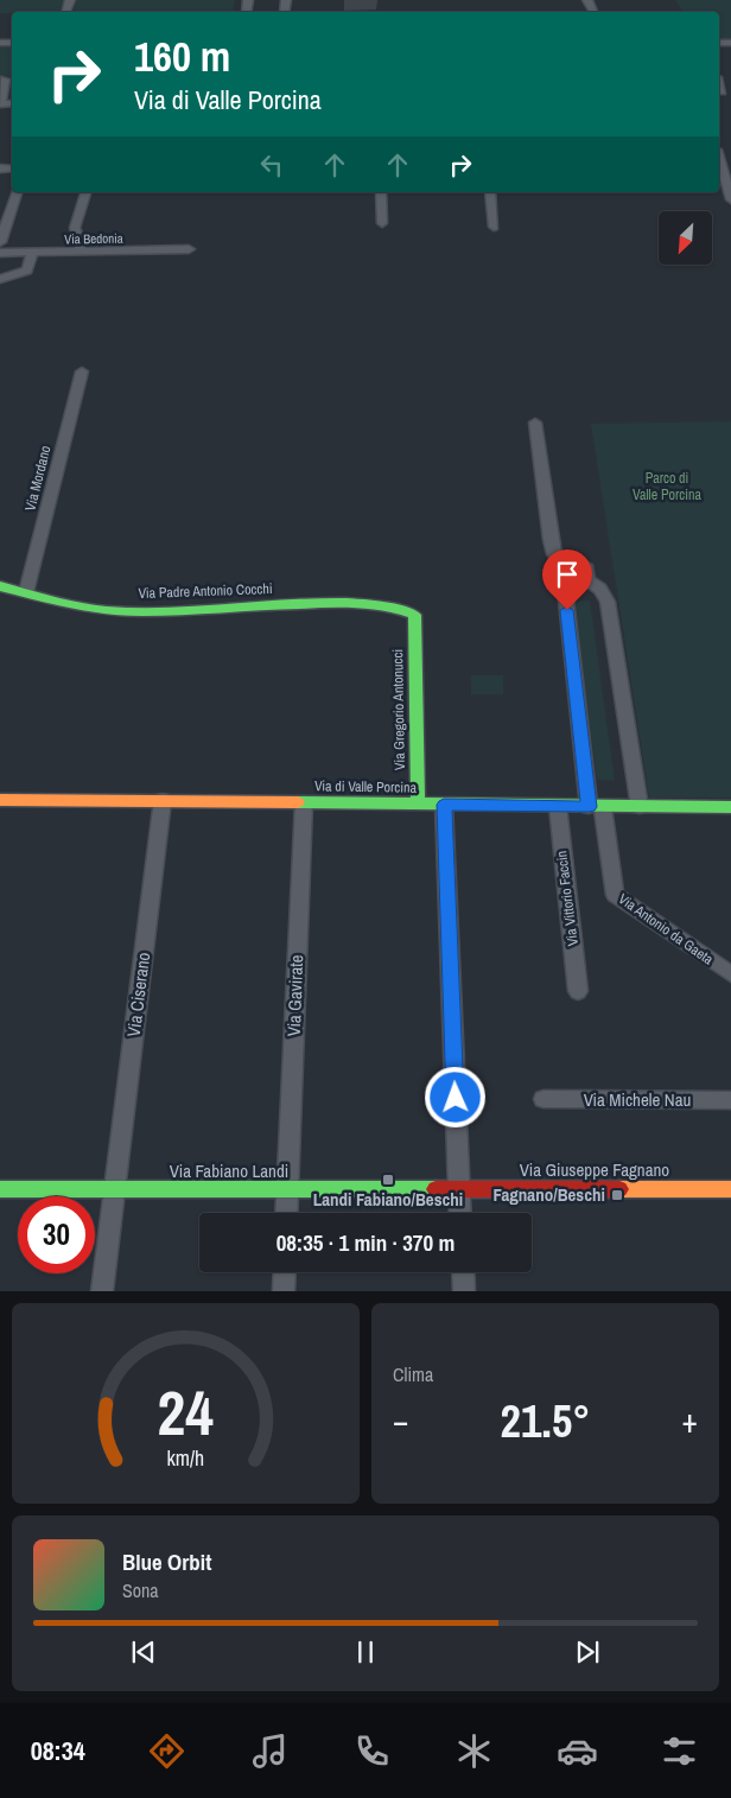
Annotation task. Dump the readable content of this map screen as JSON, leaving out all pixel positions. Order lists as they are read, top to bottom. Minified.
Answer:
{"streets":{"street":["Via Bedonia","Via Mordano","Via Padre Antonio Cocchi","Via Gregorio Antonucci","Via di Valle Porcina","Via Vittorio Faccin","Via Antonio da Gaeta","Via Ciserano","Via Gavirate","Via Michele Nau","Via Giuseppe Fagnano","Via Fabiano Landi"]},"crossings":[["Via Mordano","Via Padre Antonio Cocchi"],["Via Padre Antonio Cocchi","Via Gregorio Antonucci"],["Via Gregorio Antonucci","Via di Valle Porcina"],["Via di Valle Porcina","Via Vittorio Faccin"],["Via di Valle Porcina","Via Antonio da Gaeta"],["Via di Valle Porcina","Via Ciserano"],["Via di Valle Porcina","Via Gavirate"],["Via Ciserano","Via Fabiano Landi"],["Via Gavirate","Via Fabiano Landi"],["Via Giuseppe Fagnano","Via Fabiano Landi"]],"parks":["Parco di Valle Porcina"],"places":{"transit":["Landi Fabiano/Beschi","Fagnano/Beschi"]},"north":"bottom left","page":{"turn":["160 m","Via di Valle Porcina"],"limit":"30","trip":"08:35 · 1 min · 370 m","tile":"Clima","heat":["−","21.5°","+"],"song":["Blue Orbit","Sona"],"tabs":"08:34","gauge":["24","km/h"]}}
